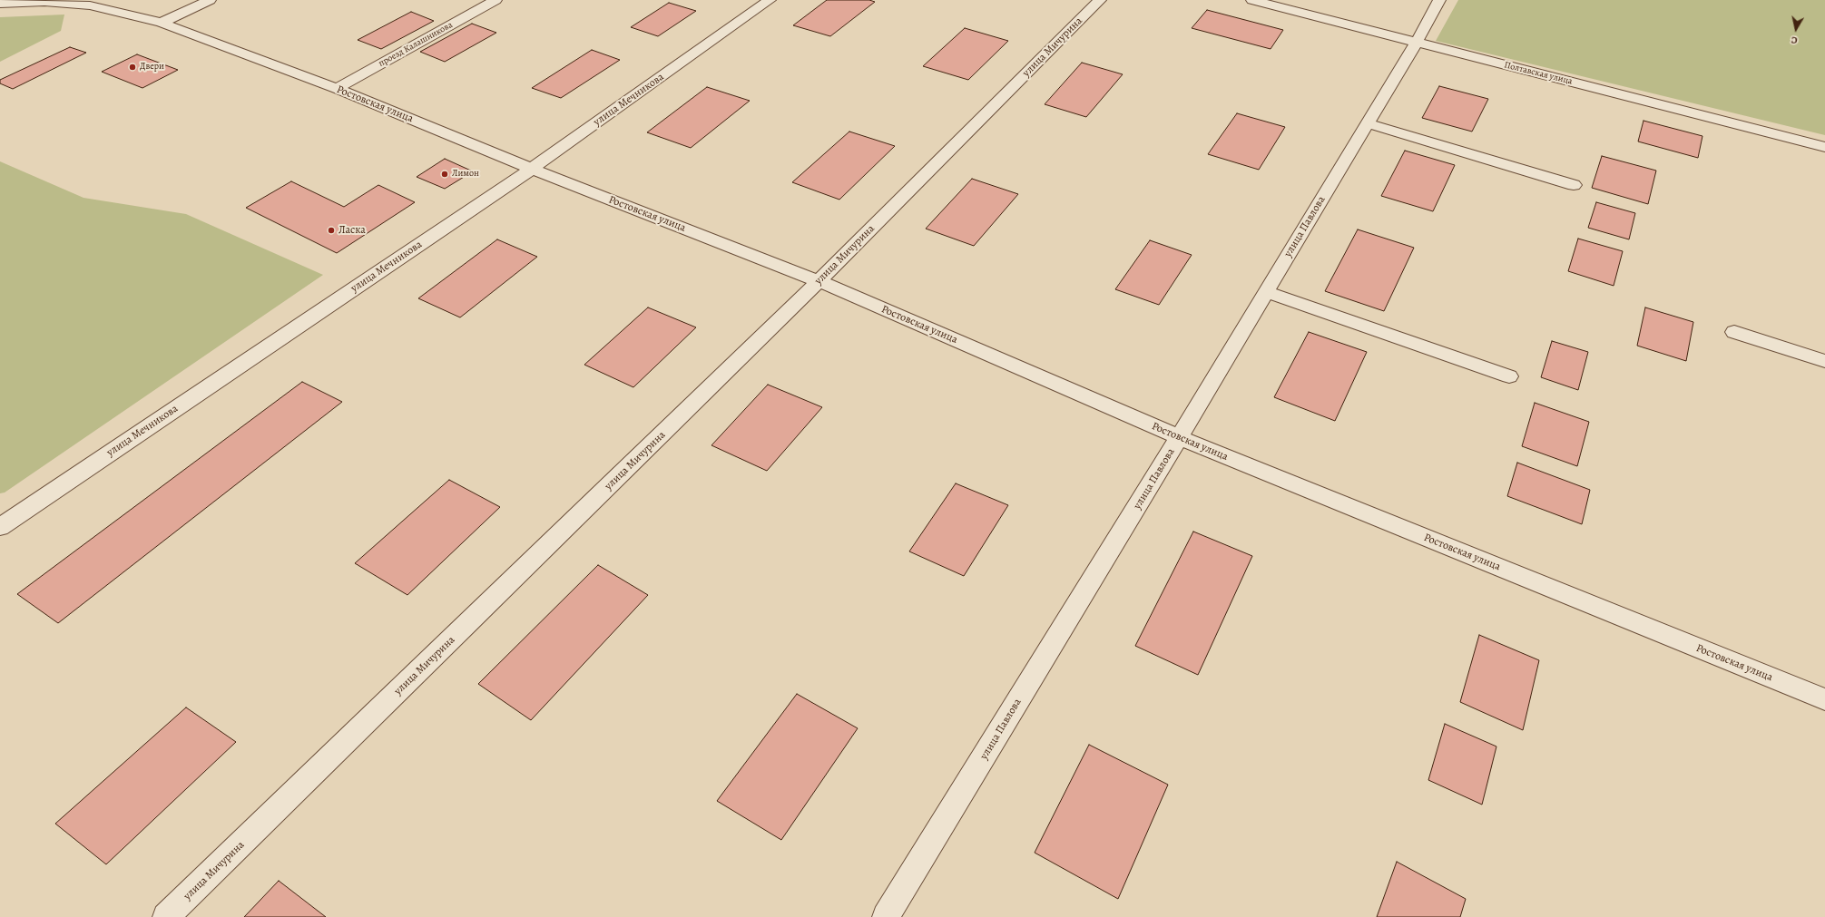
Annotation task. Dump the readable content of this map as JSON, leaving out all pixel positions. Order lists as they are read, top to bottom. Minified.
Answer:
{"streets":{"street":["проезд Калашникова","улица Мичурина","Полтавская улица","улица Мечникова","Ростовская улица","улица Павлова"]},"crossings":[["проезд Калашникова","Ростовская улица"],["улица Мичурина","Ростовская улица"],["Полтавская улица","улица Павлова"],["улица Мечникова","Ростовская улица"],["Ростовская улица","улица Павлова"]],"places":["Двери","Лимон","Ласка"],"north":"bottom"}
